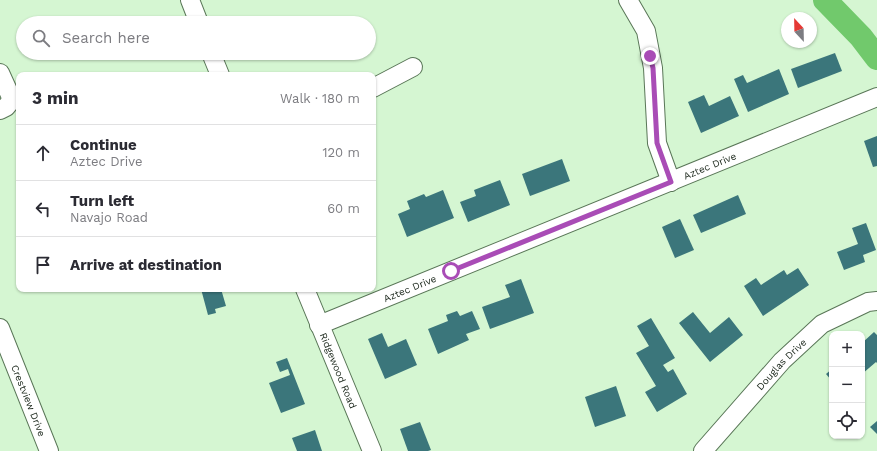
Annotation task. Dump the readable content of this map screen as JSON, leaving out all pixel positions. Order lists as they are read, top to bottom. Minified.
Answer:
{"streets":{"street":["Aztec Drive","Douglas Drive","Ridgewood Road","Crestview Drive"]},"crossings":[["Aztec Drive","Ridgewood Road"]],"north":"top","page":{"search":"Search here","heading":["3 min","Walk · 180 m"],"list":[["Continue","Aztec Drive","120 m"],["Turn left","Navajo Road","60 m"],"Arrive at destination"],"map_buttons":["+","−"]}}
